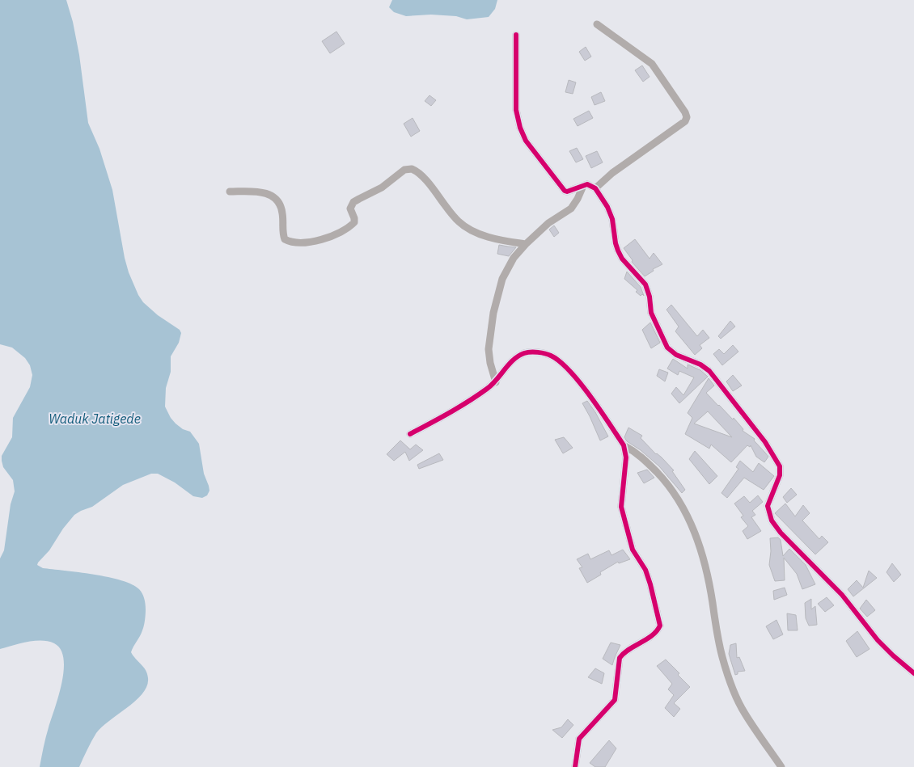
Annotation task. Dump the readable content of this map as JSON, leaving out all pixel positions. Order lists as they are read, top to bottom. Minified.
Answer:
{"water":["Waduk Jatigede"]}
